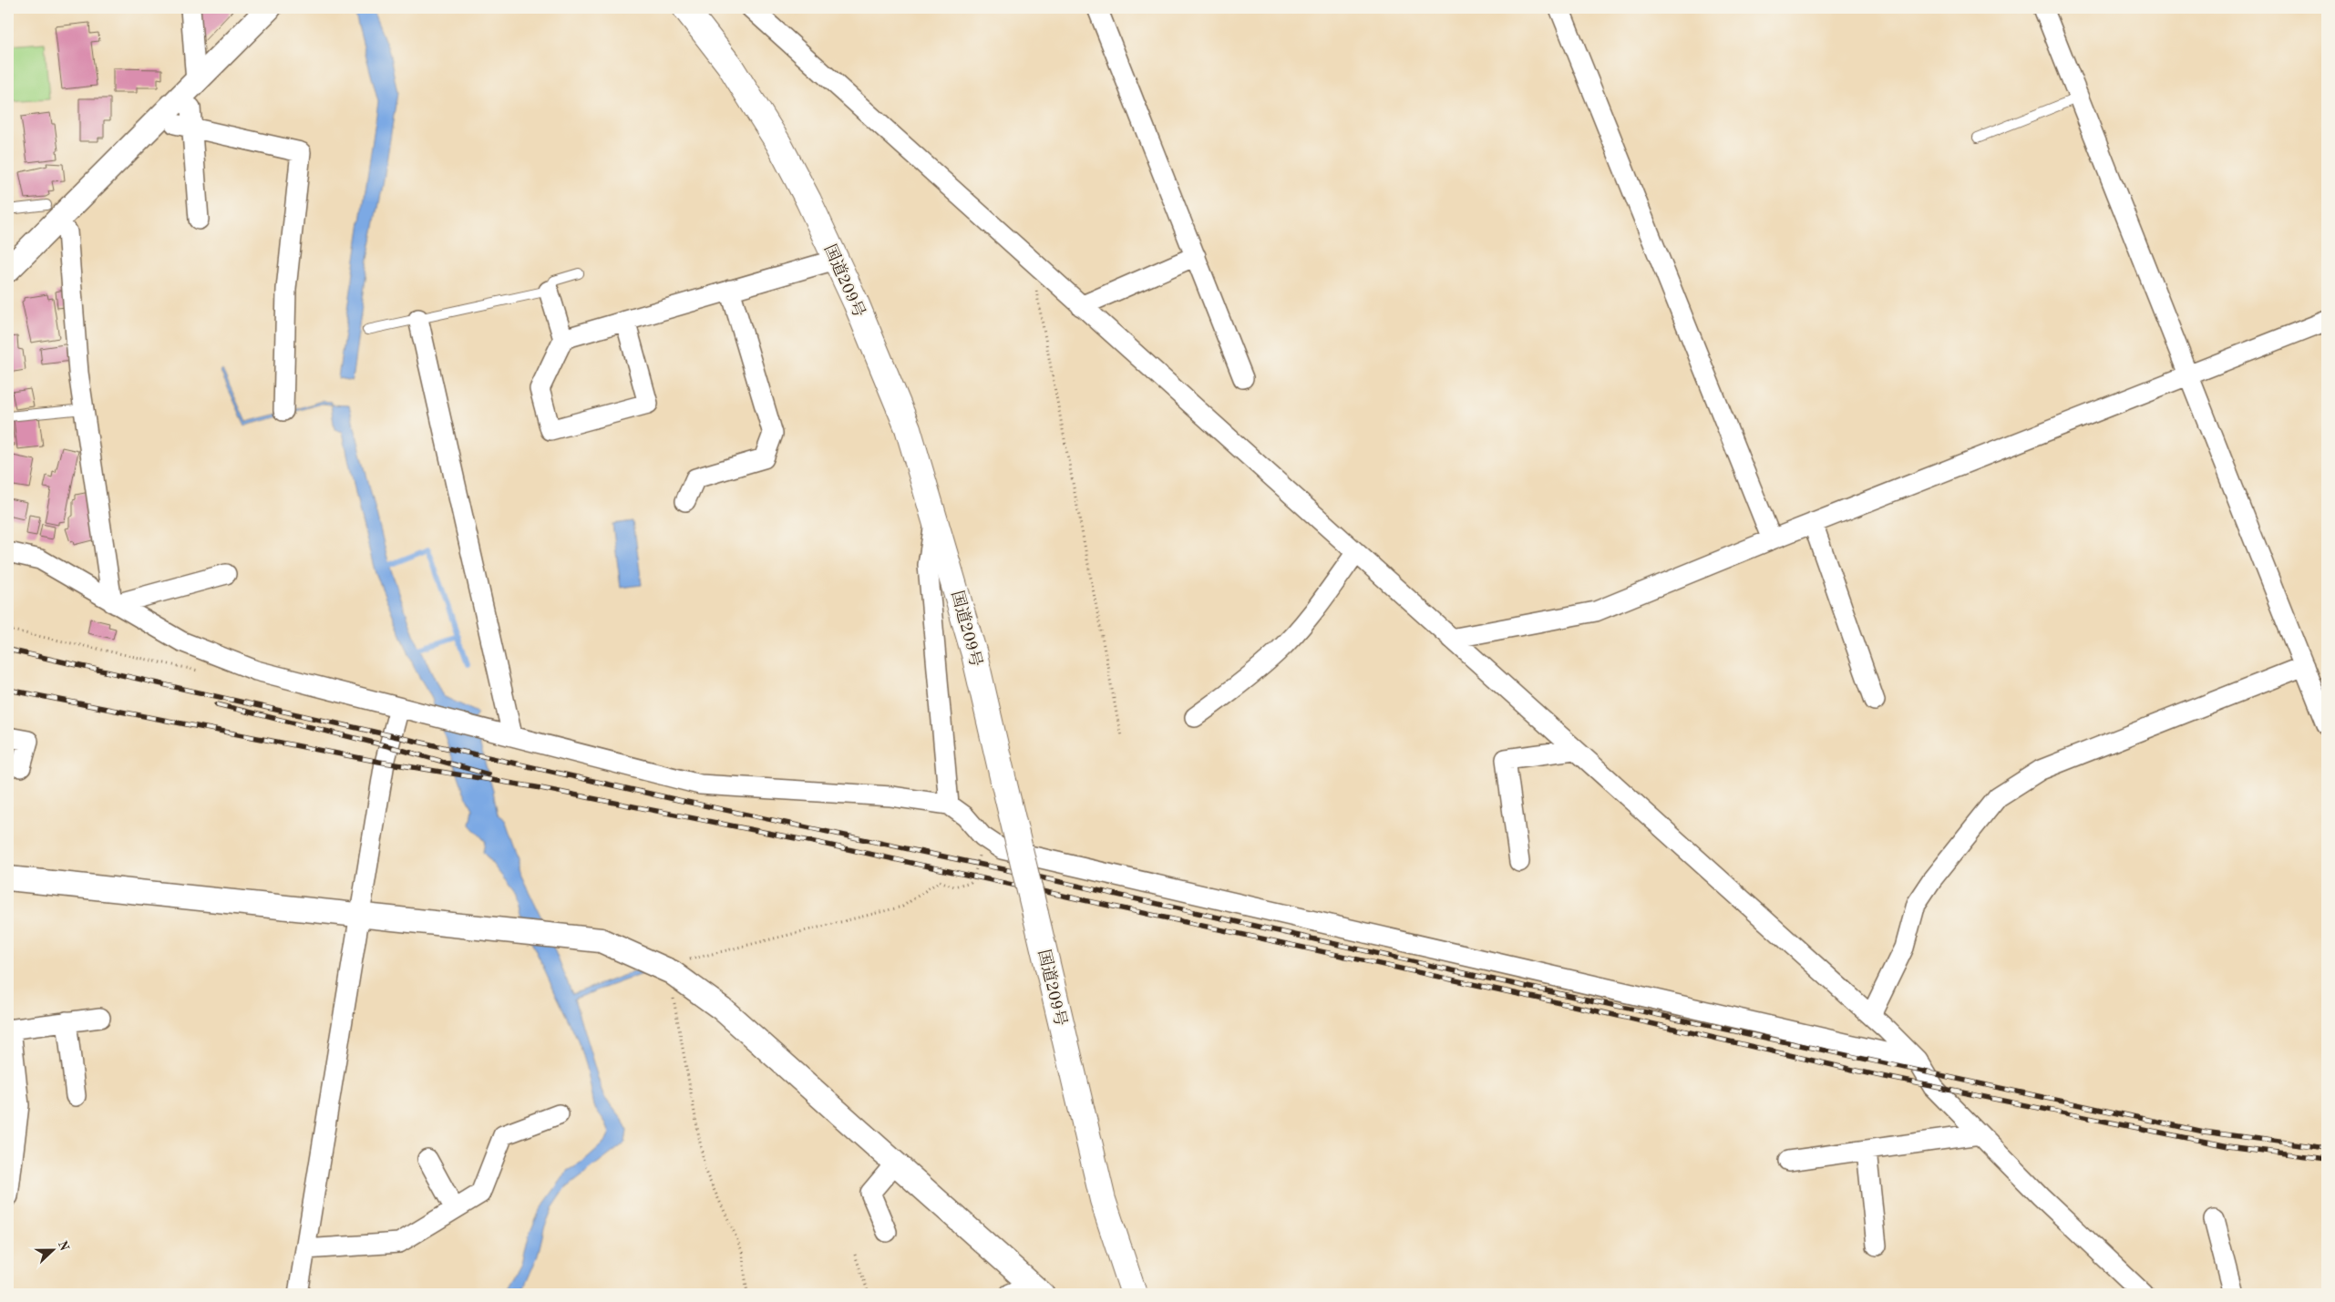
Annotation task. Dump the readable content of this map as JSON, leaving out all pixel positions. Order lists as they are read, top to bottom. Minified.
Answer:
{"streets":{"highway":["国道209号"]},"north":"right"}
